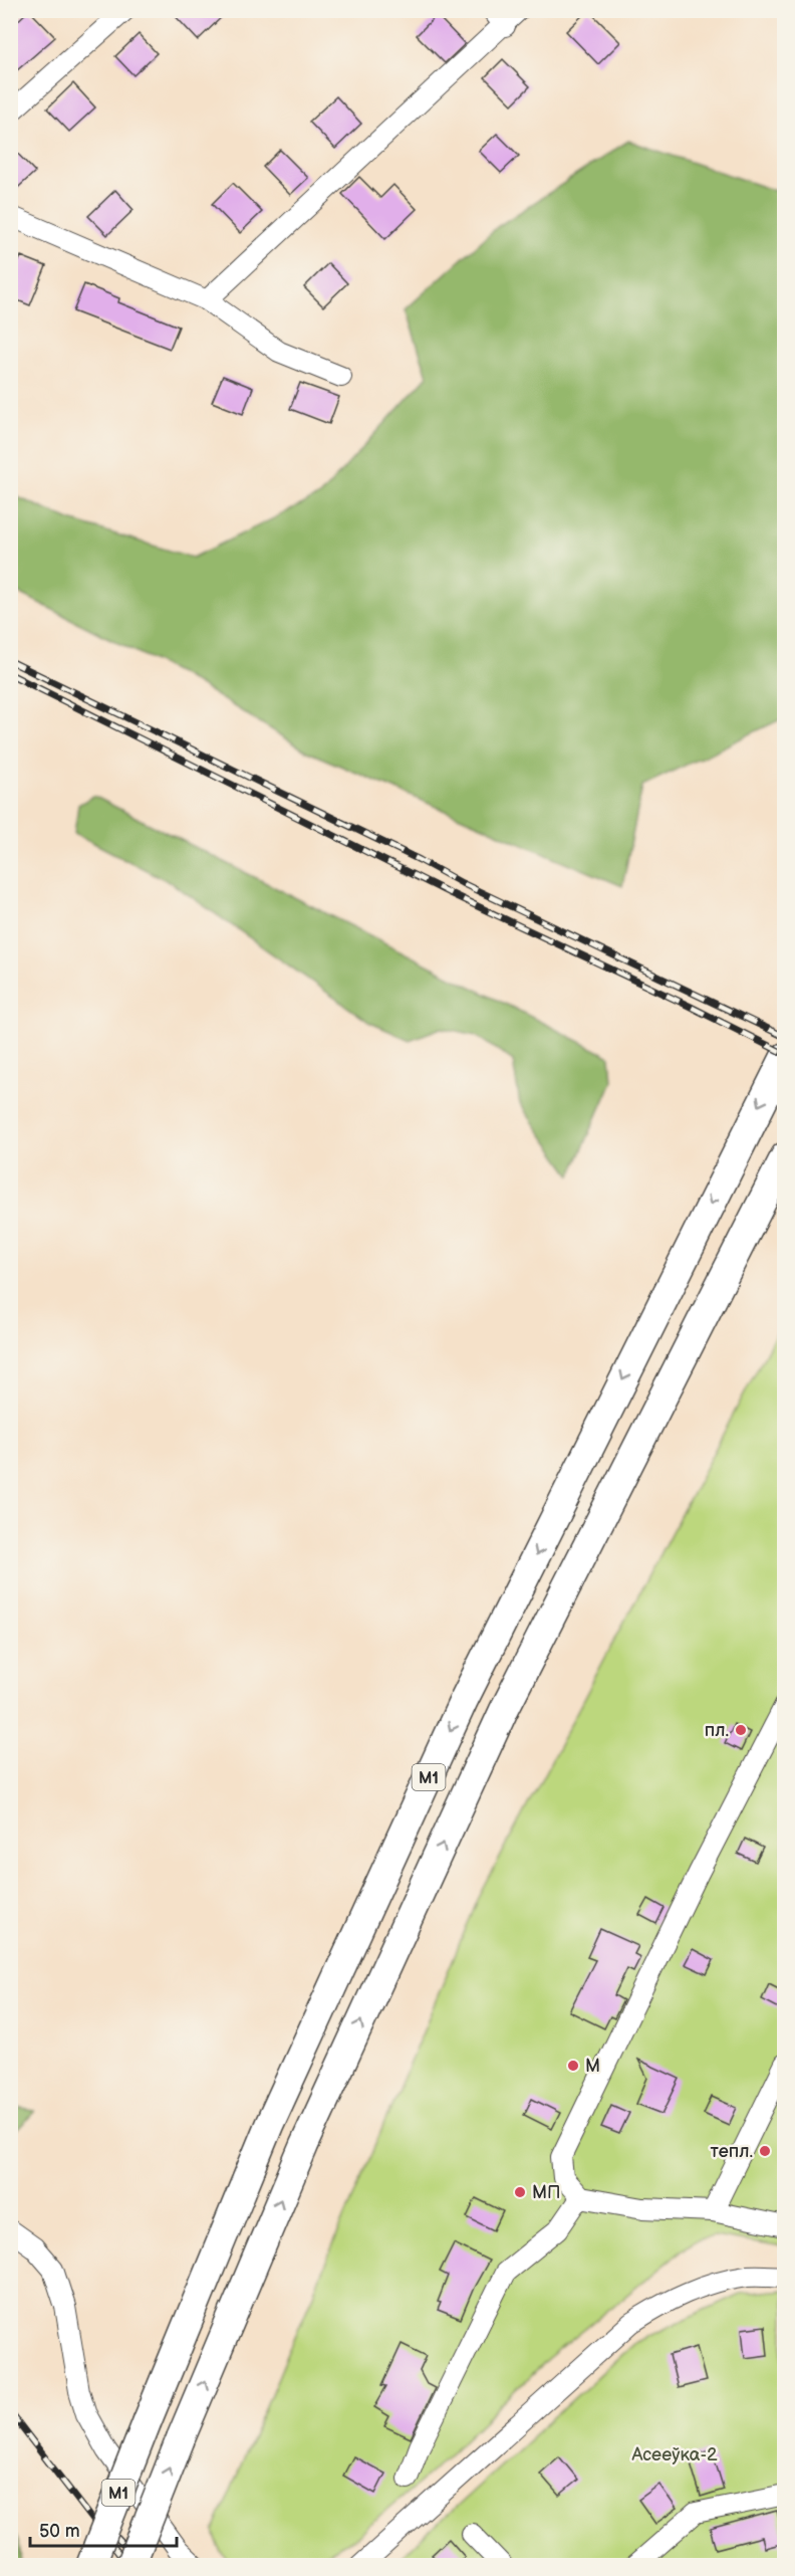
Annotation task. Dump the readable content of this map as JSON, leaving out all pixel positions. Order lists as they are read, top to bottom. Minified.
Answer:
{"streets":{"highway":["М1"]},"parks":["Асееўка-2"],"places":["пл.","М","тепл.","МП"],"scale_bar":"50 m"}
